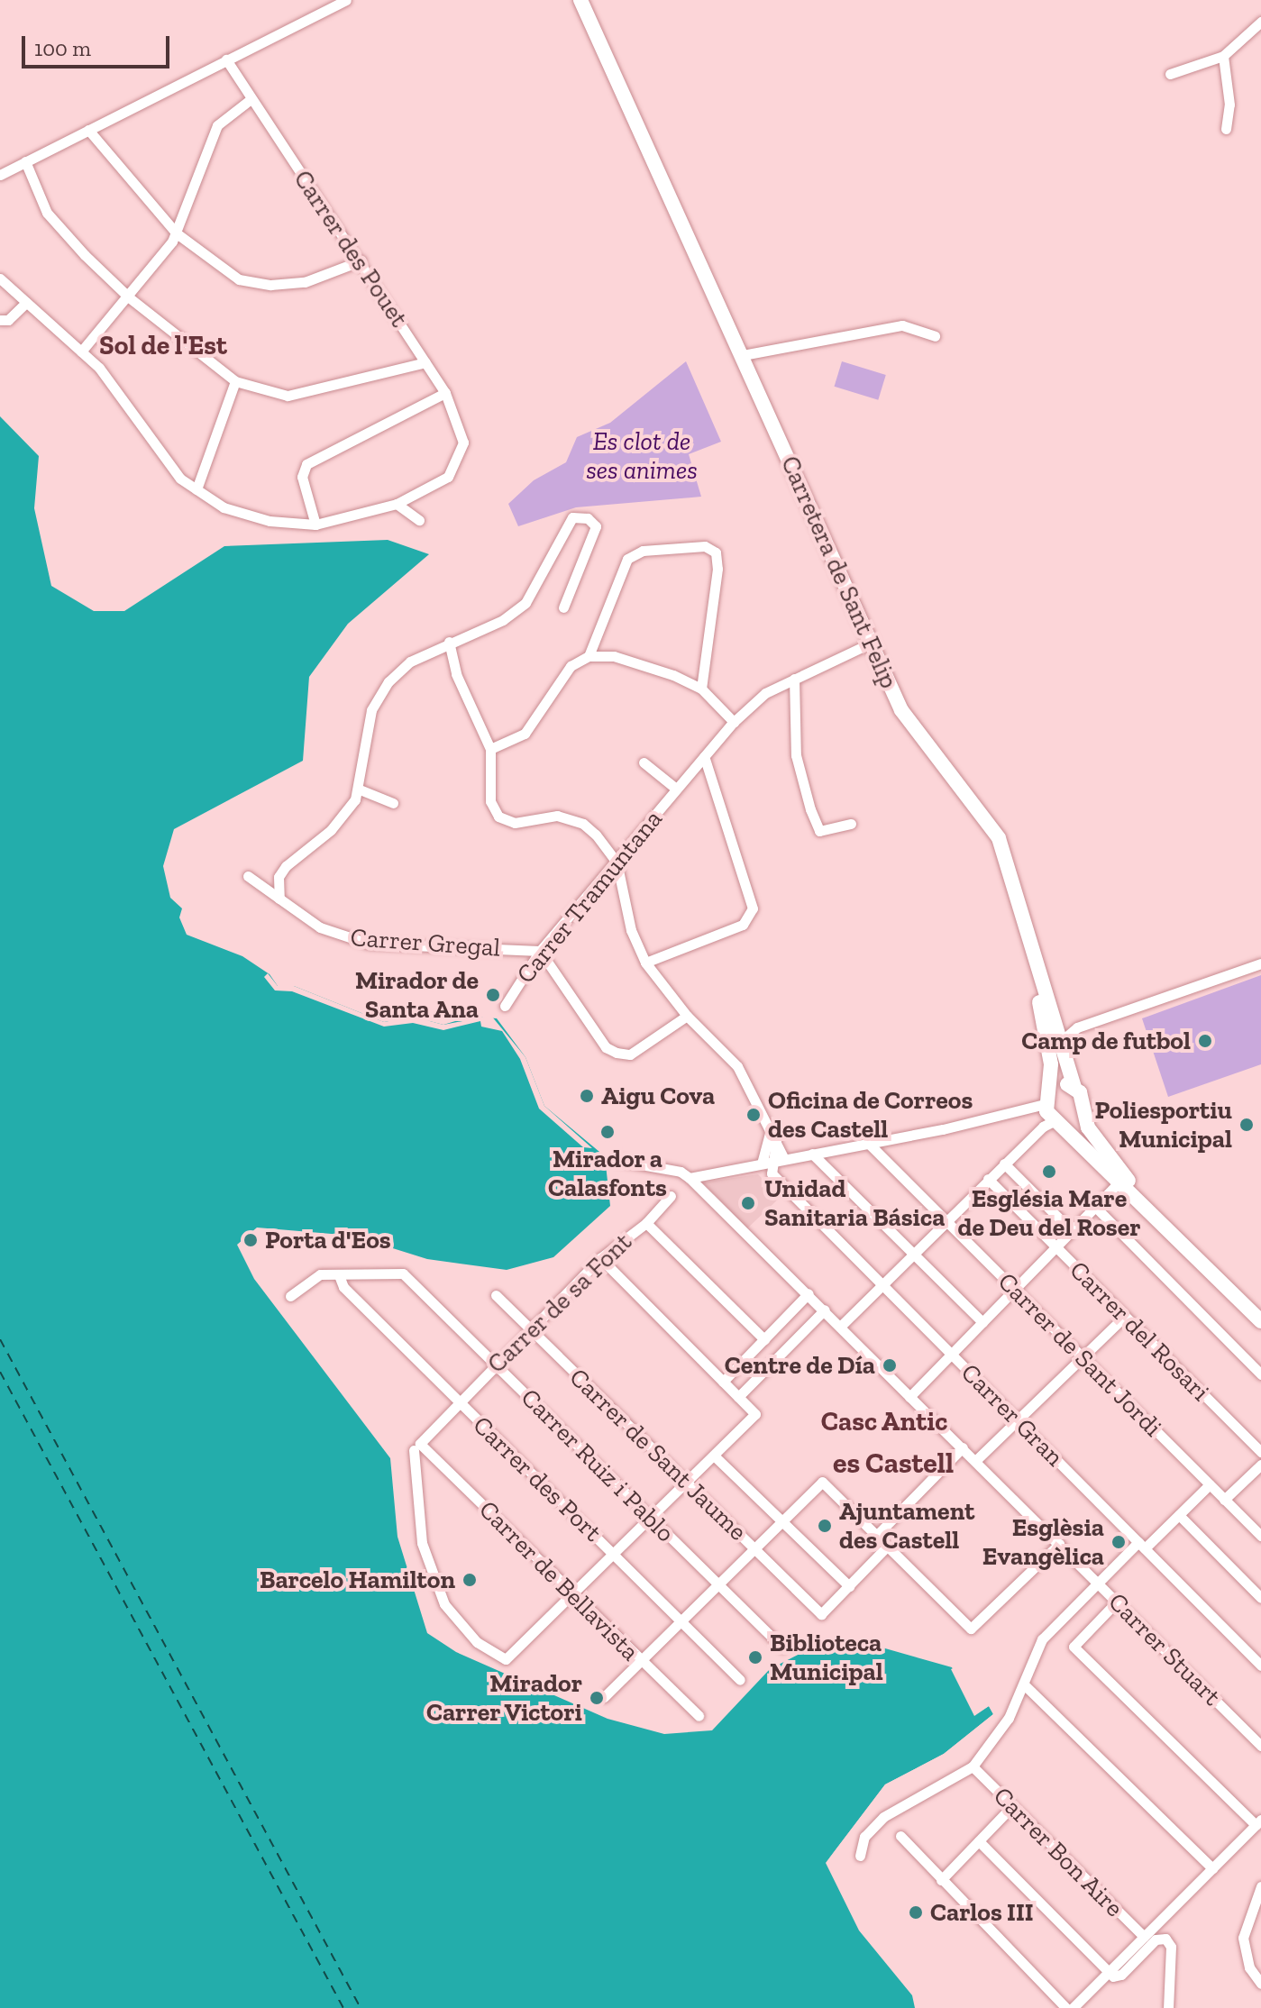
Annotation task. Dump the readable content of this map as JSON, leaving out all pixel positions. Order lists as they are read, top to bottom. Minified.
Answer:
{"streets":{"main road":["Carretera de Sant Felip"],"street":["Carrer des Pouet","Carrer Tramuntana","Carrer Gregal","Carrer de sa Font","Carrer del Rosari","Carrer de Sant Jordi","Carrer Gran","Carrer de Sant Jaume","Carrer Ruiz i Pablo","Carrer des Port","Carrer de Bellavista","Carrer Stuart","Carrer Bon Aire"]},"crossings":[["Carretera de Sant Felip","Carrer Tramuntana"],["Carrer Tramuntana","Carrer Gregal"],["Carrer de sa Font","Carrer de Sant Jaume"],["Carrer de sa Font","Carrer Ruiz i Pablo"],["Carrer de sa Font","Carrer des Port"],["Carrer de sa Font","Carrer de Bellavista"],["Carrer Ruiz i Pablo","Carrer des Port"]],"districts":["Sol de l'Est","Casc Antic","es Castell"],"parks":["Es clot de ses animes"],"places":["Mirador de Santa Ana","Camp de futbol","Aigu Cova","Oficina de Correos des Castell","Poliesportiu Municipal","Mirador a Calasfonts","Església Mare de Deu del Roser","Unidad Sanitaria Básica","Porta d'Eos","Centre de Día","Ajuntament des Castell","Esglèsia Evangèlica","Barcelo Hamilton","Biblioteca Municipal","Mirador Carrer Victori","Carlos III"],"scale_bar":"100 m"}
